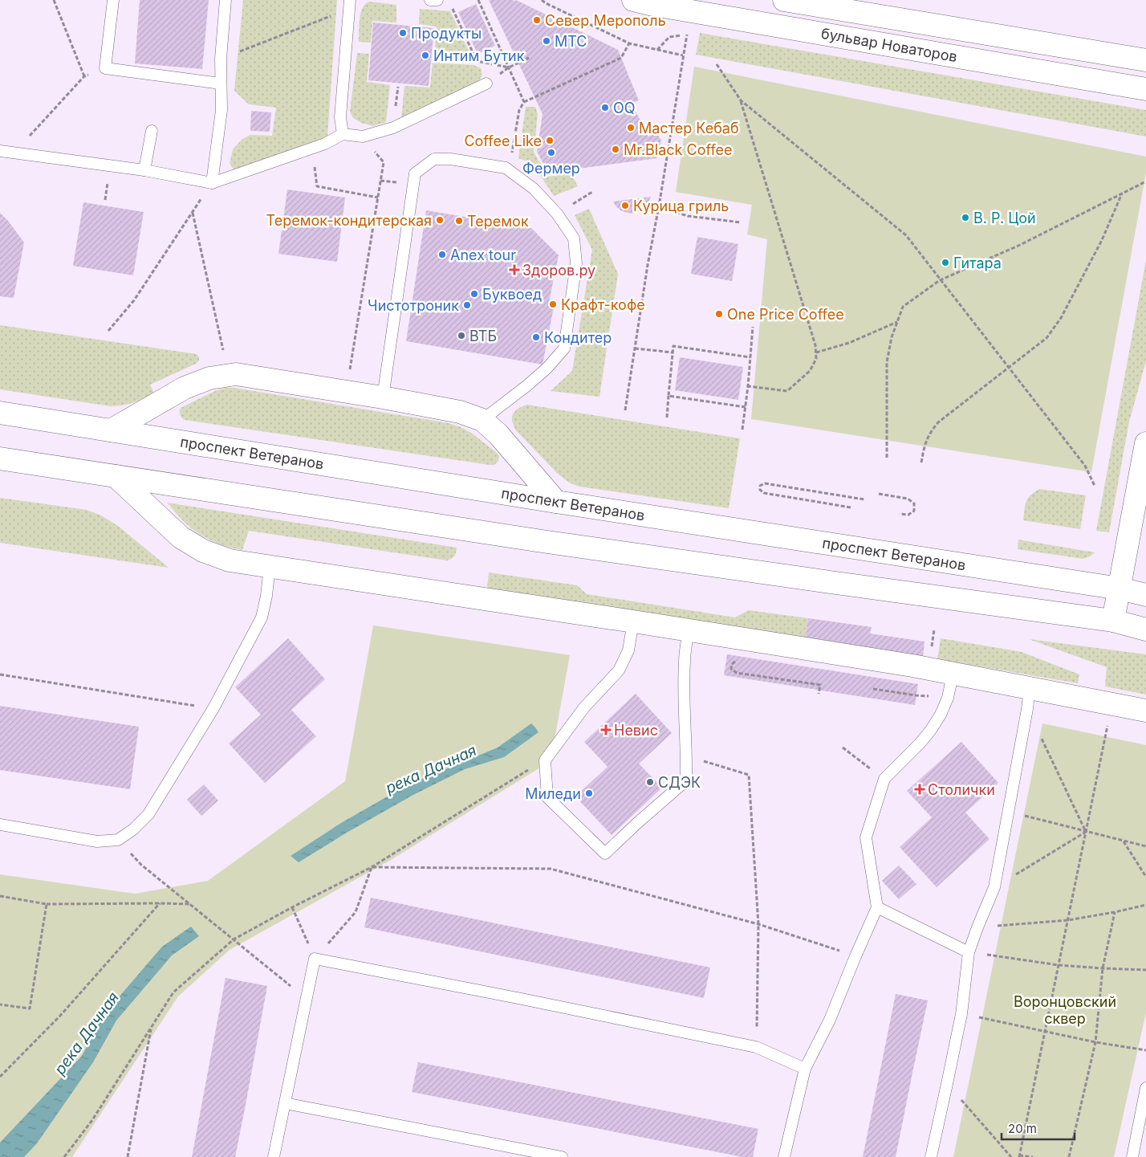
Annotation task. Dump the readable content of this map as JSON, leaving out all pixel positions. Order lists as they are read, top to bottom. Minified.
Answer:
{"streets":{"street":["бульвар Новаторов","проспект Ветеранов"]},"water":["река Дачная"],"parks":["Воронцовский сквер"],"places":{"other":["Север Мерополь","Продукты","МТС","Интим Бутик","OQ","Мастер Кебаб","Coffee Like","Mr.Black Coffee","Фермер","Курица гриль","В. Р. Цой","Теремок-кондитерская","Теремок","Anex tour","Гитара","Буквоед","Крафт-кофе","Чистотроник","One Price Coffee","ВТБ","Кондитер","СДЭК","Миледи"],"health":["Здоров.ру","Невис","Столички"]},"scale_bar":"20 m"}
